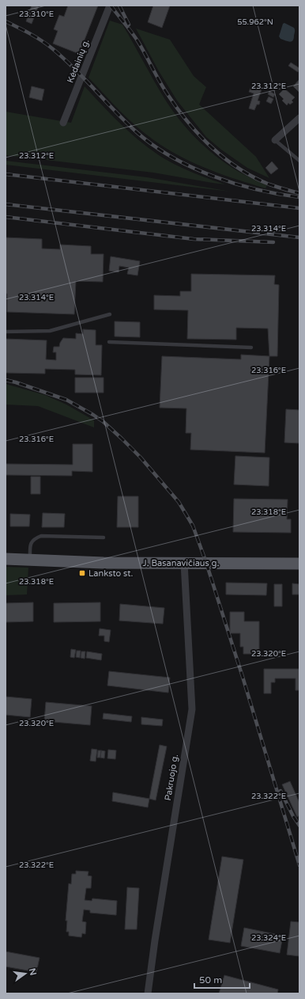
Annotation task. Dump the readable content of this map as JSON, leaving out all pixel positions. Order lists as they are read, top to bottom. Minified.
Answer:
{"streets":{"main road":["J. Basanavičiaus g."],"street":["Kėdainių g.","Pakruojo g."]},"crossings":[["J. Basanavičiaus g.","Pakruojo g."]],"places":{"transit":["Lanksto st."]},"scale_bar":"50 m","north":"right","coordinates":["23.310°E","55.962°N","23.312°E","23.314°E","23.316°E","23.318°E","23.320°E","23.322°E","23.324°E"]}
